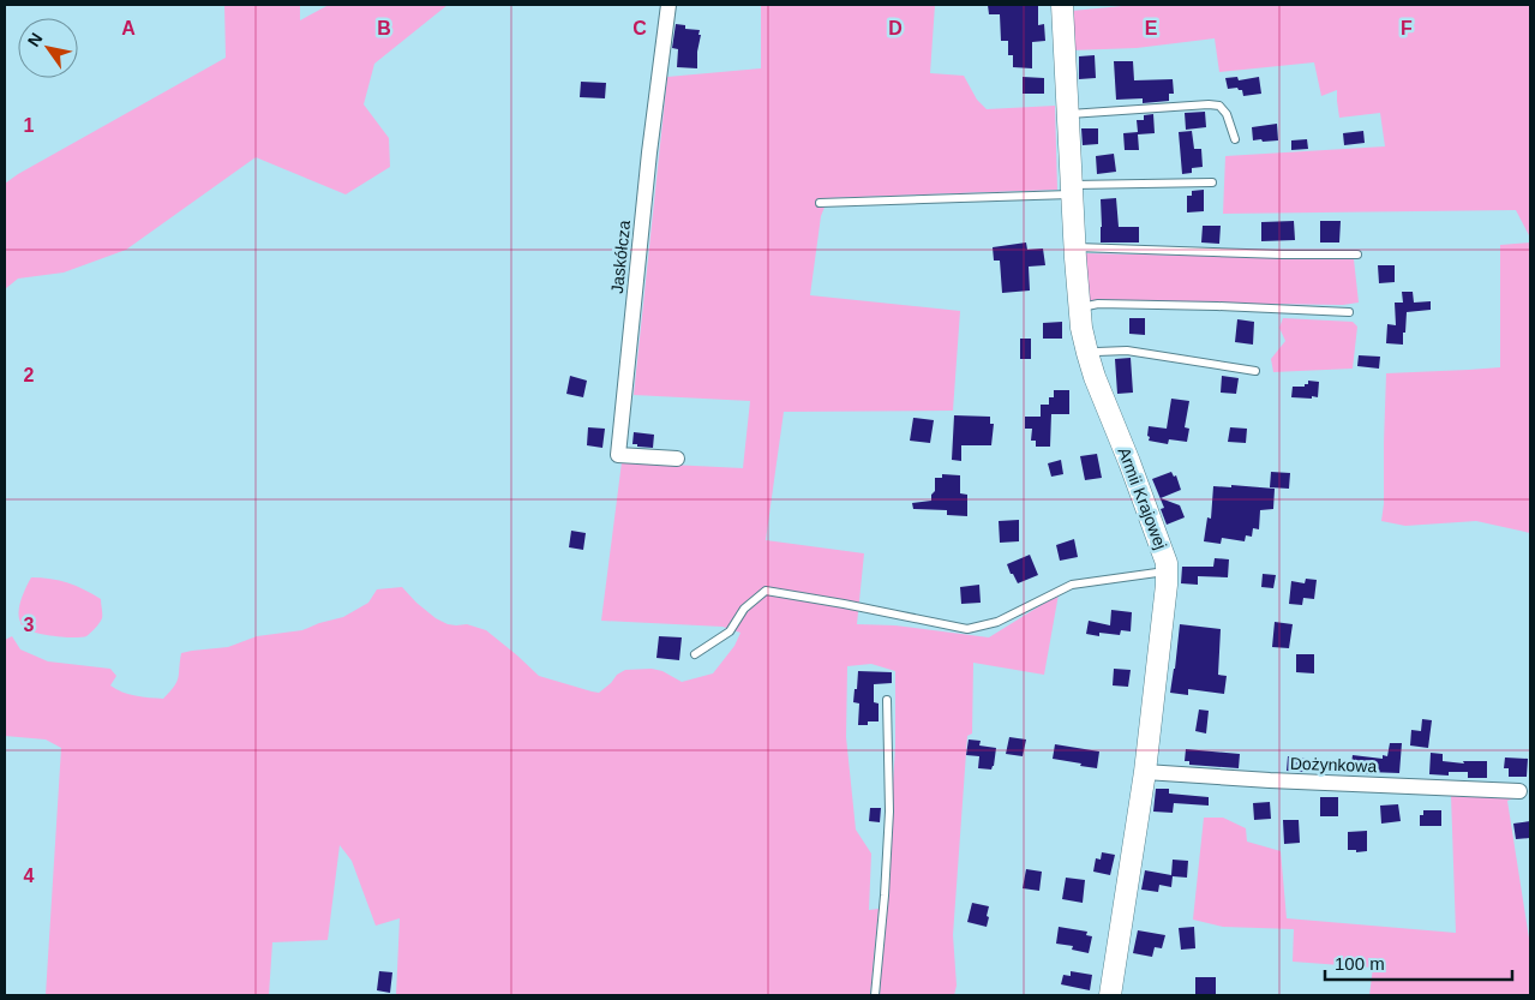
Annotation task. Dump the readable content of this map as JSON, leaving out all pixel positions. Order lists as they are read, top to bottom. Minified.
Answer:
{"streets":{"street":["Jaskółcza","Armii Krajowej","Dożynkowa"]},"crossings":[["Armii Krajowej","Dożynkowa"]],"scale_bar":"100 m","north":"top left","grid":{"columns":["A","B","C","D","E","F"],"rows":["1","2","3","4"]}}
